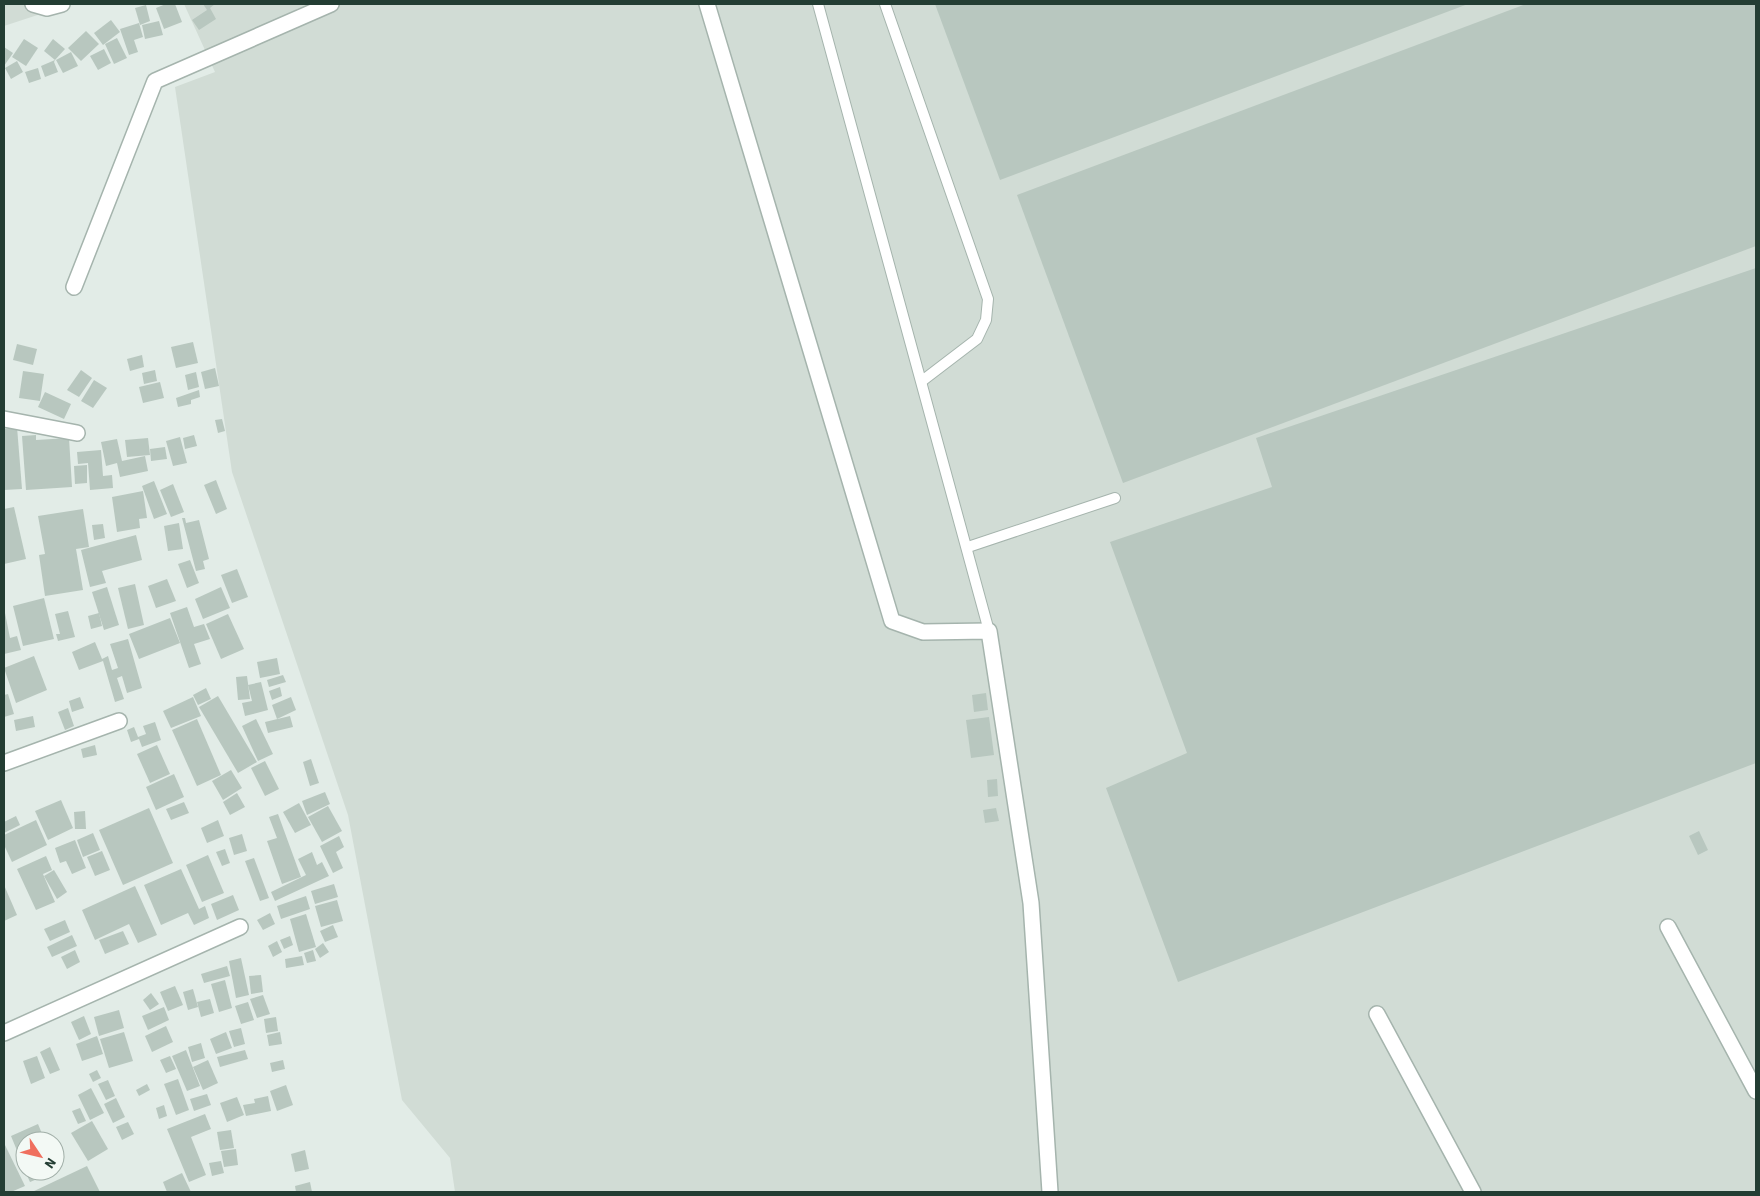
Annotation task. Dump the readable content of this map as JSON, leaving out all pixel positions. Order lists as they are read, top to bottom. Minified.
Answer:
{"north":"bottom right"}
